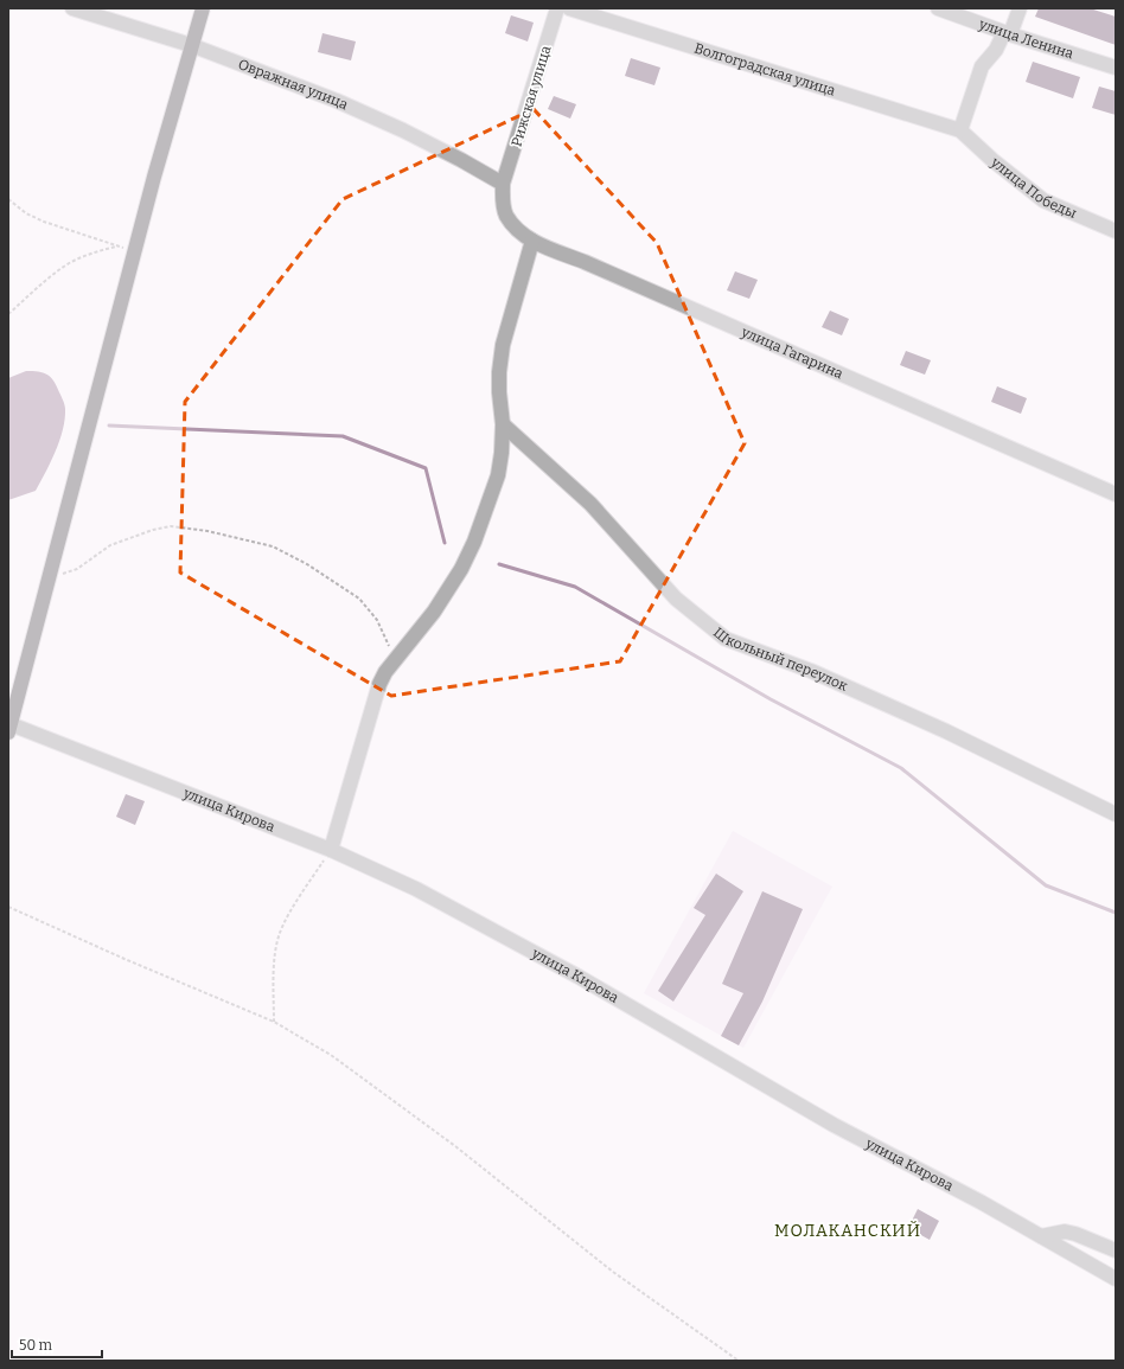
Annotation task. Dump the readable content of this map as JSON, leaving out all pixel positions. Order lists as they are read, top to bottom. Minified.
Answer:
{"streets":{"street":["улица Ленина","Волгоградская улица","Овражная улица","Рижская улица","улица Победы","улица Гагарина","Школьный переулок","улица Кирова"]},"crossings":[["Волгоградская улица","улица Победы"],["Овражная улица","Рижская улица"],["Овражная улица","улица Гагарина"],["Рижская улица","улица Гагарина"]],"districts":["МОЛАКАНСКИЙ"],"scale_bar":"50 m"}
